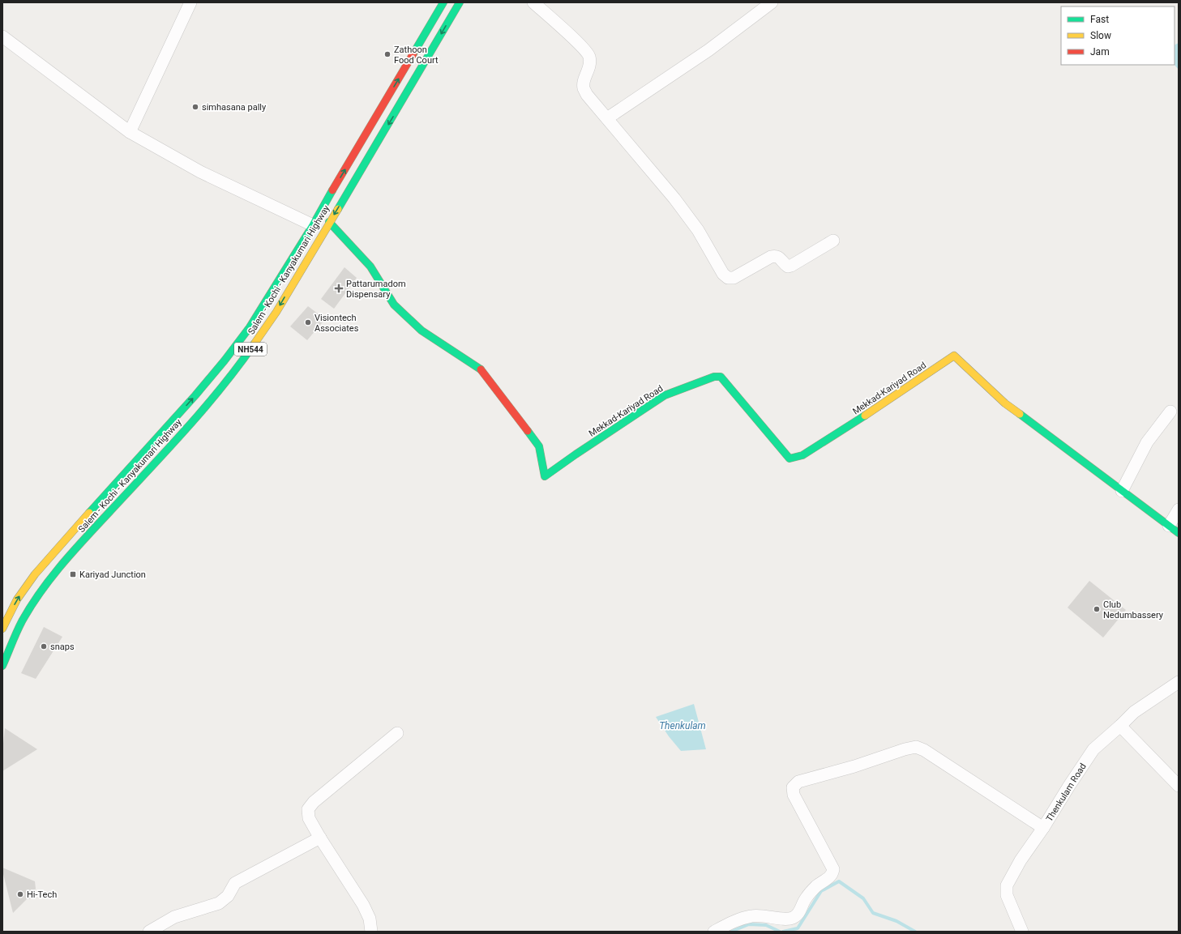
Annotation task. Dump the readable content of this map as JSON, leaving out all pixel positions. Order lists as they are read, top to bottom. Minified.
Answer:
{"streets":{"main road":["Salem - Kochi - Kanyakumari Highway","NH544","Mekkad-Kariyad Road"],"street":["Thenkulam Road"]},"crossings":[["Salem - Kochi - Kanyakumari Highway","Mekkad-Kariyad Road"]],"water":["Thenkulam"],"places":{"other":["Zathoon Food Court","simhasana pally","Visiontech Associates","Club Nedumbassery","snaps","Hi-Tech"],"health":["Pattarumadom Dispensary"],"transit":["Kariyad Junction"]},"legend":["Fast","Slow","Jam"]}
